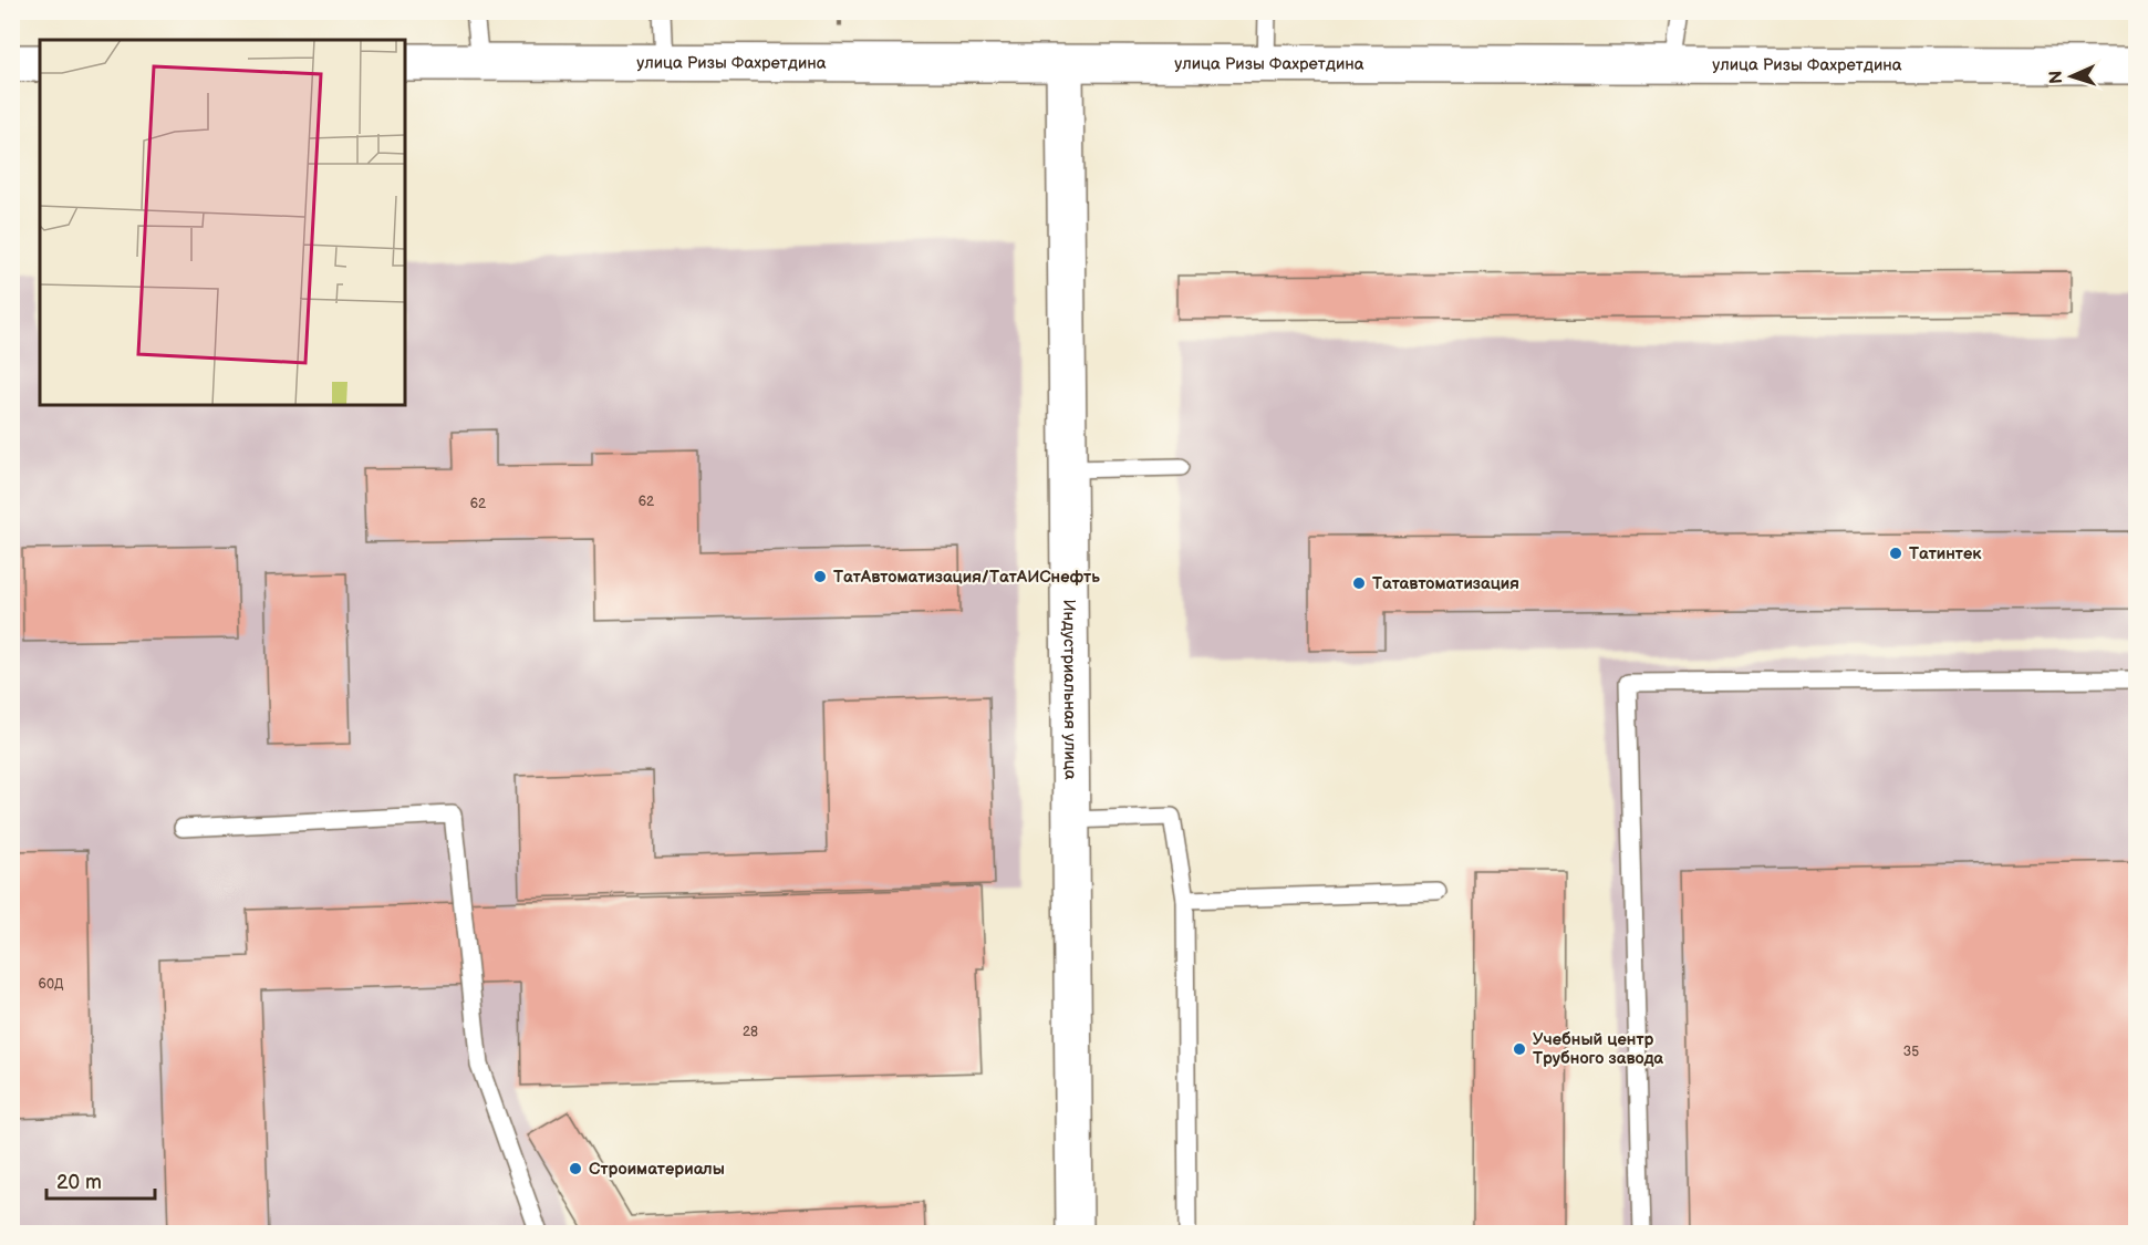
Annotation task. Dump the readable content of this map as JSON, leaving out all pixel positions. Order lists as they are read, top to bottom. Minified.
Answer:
{"streets":{"main road":["улица Ризы Фахретдина","Индустриальная улица"]},"crossings":[["улица Ризы Фахретдина","Индустриальная улица"]],"places":["Татинтек","ТатАвтоматизация/ТатАИСнефть","Татавтоматизация","Учебный центр Трубного завода","Строиматериалы"],"house_numbers":["62","62","60Д","28","35"],"scale_bar":"20 m","north":"left"}
